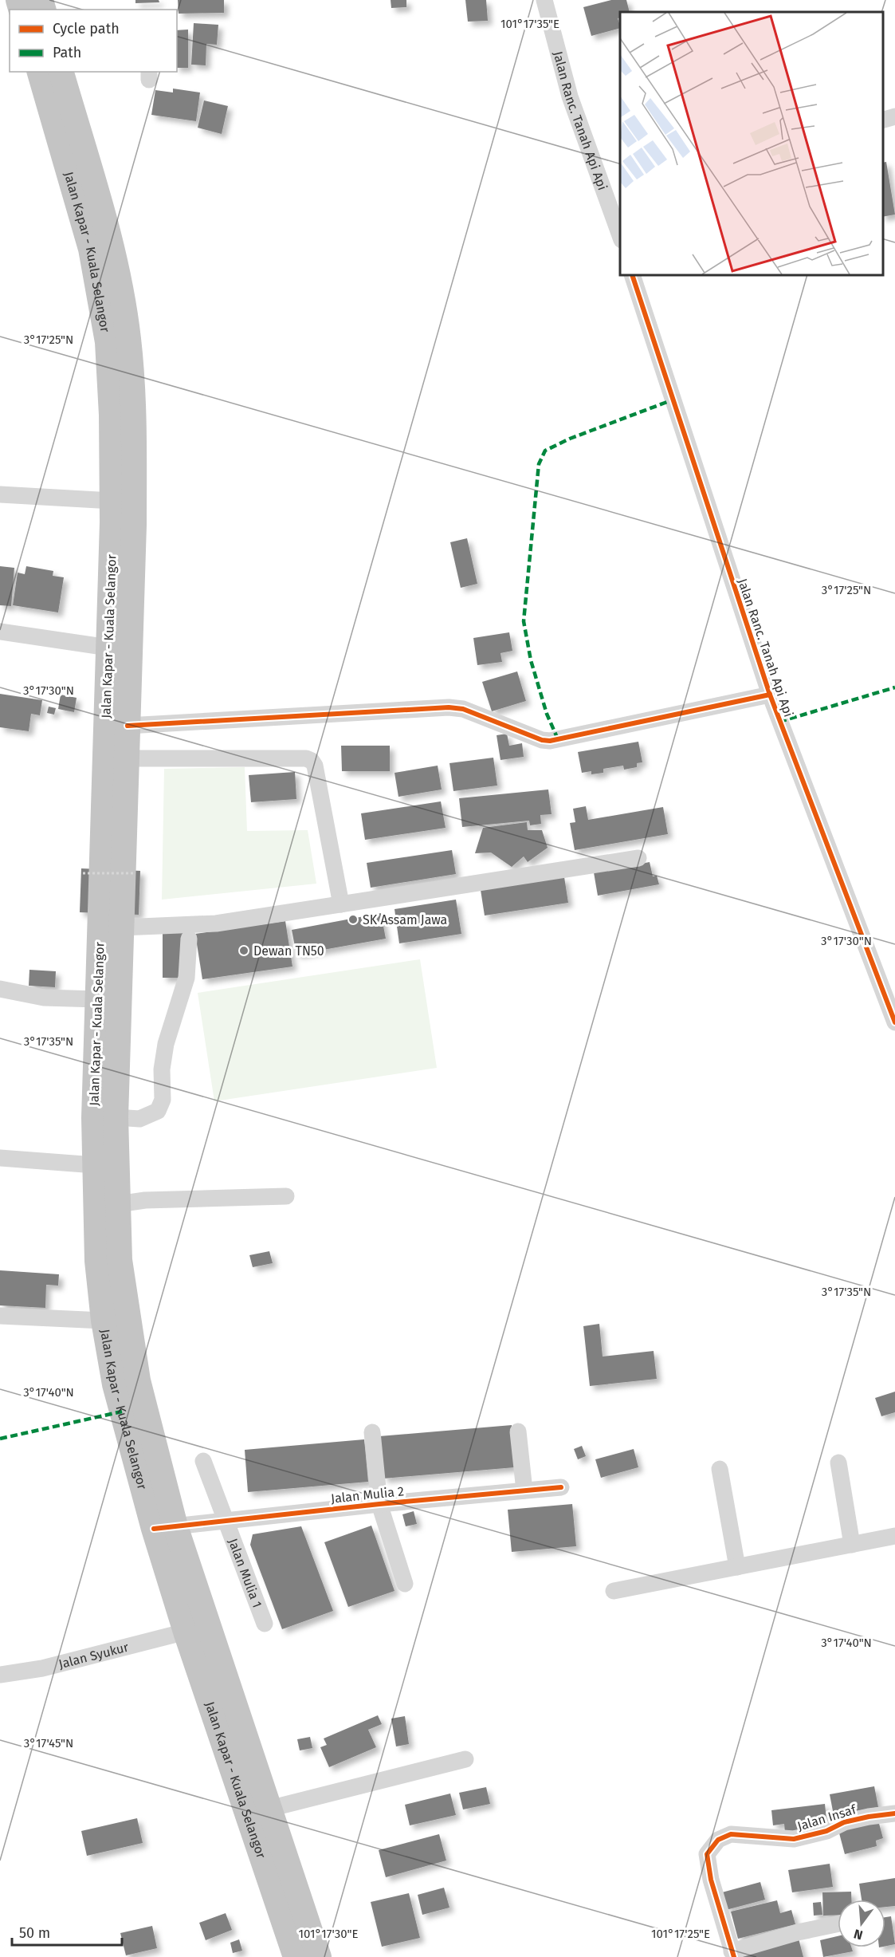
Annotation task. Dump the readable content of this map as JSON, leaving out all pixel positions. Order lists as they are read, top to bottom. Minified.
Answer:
{"streets":{"highway":["Jalan Kapar - Kuala Selangor"],"street":["Jalan Ranc. Tanah Api Api","Jalan Mulia 2","Jalan Mulia 1","Jalan Syukur","Jalan Insaf"]},"crossings":[["Jalan Kapar - Kuala Selangor","Jalan Mulia 2"],["Jalan Kapar - Kuala Selangor","Jalan Syukur"],["Jalan Mulia 2","Jalan Mulia 1"]],"places":["SK Assam Jawa","Dewan TN50"],"legend":["Cycle path","Path"],"scale_bar":"50 m","north":"bottom","coordinates":["101°17'35\"E","3°17'25\"N","3°17'30\"N","3°17'35\"N","3°17'40\"N","3°17'45\"N","101°17'30\"E","101°17'25\"E"]}
